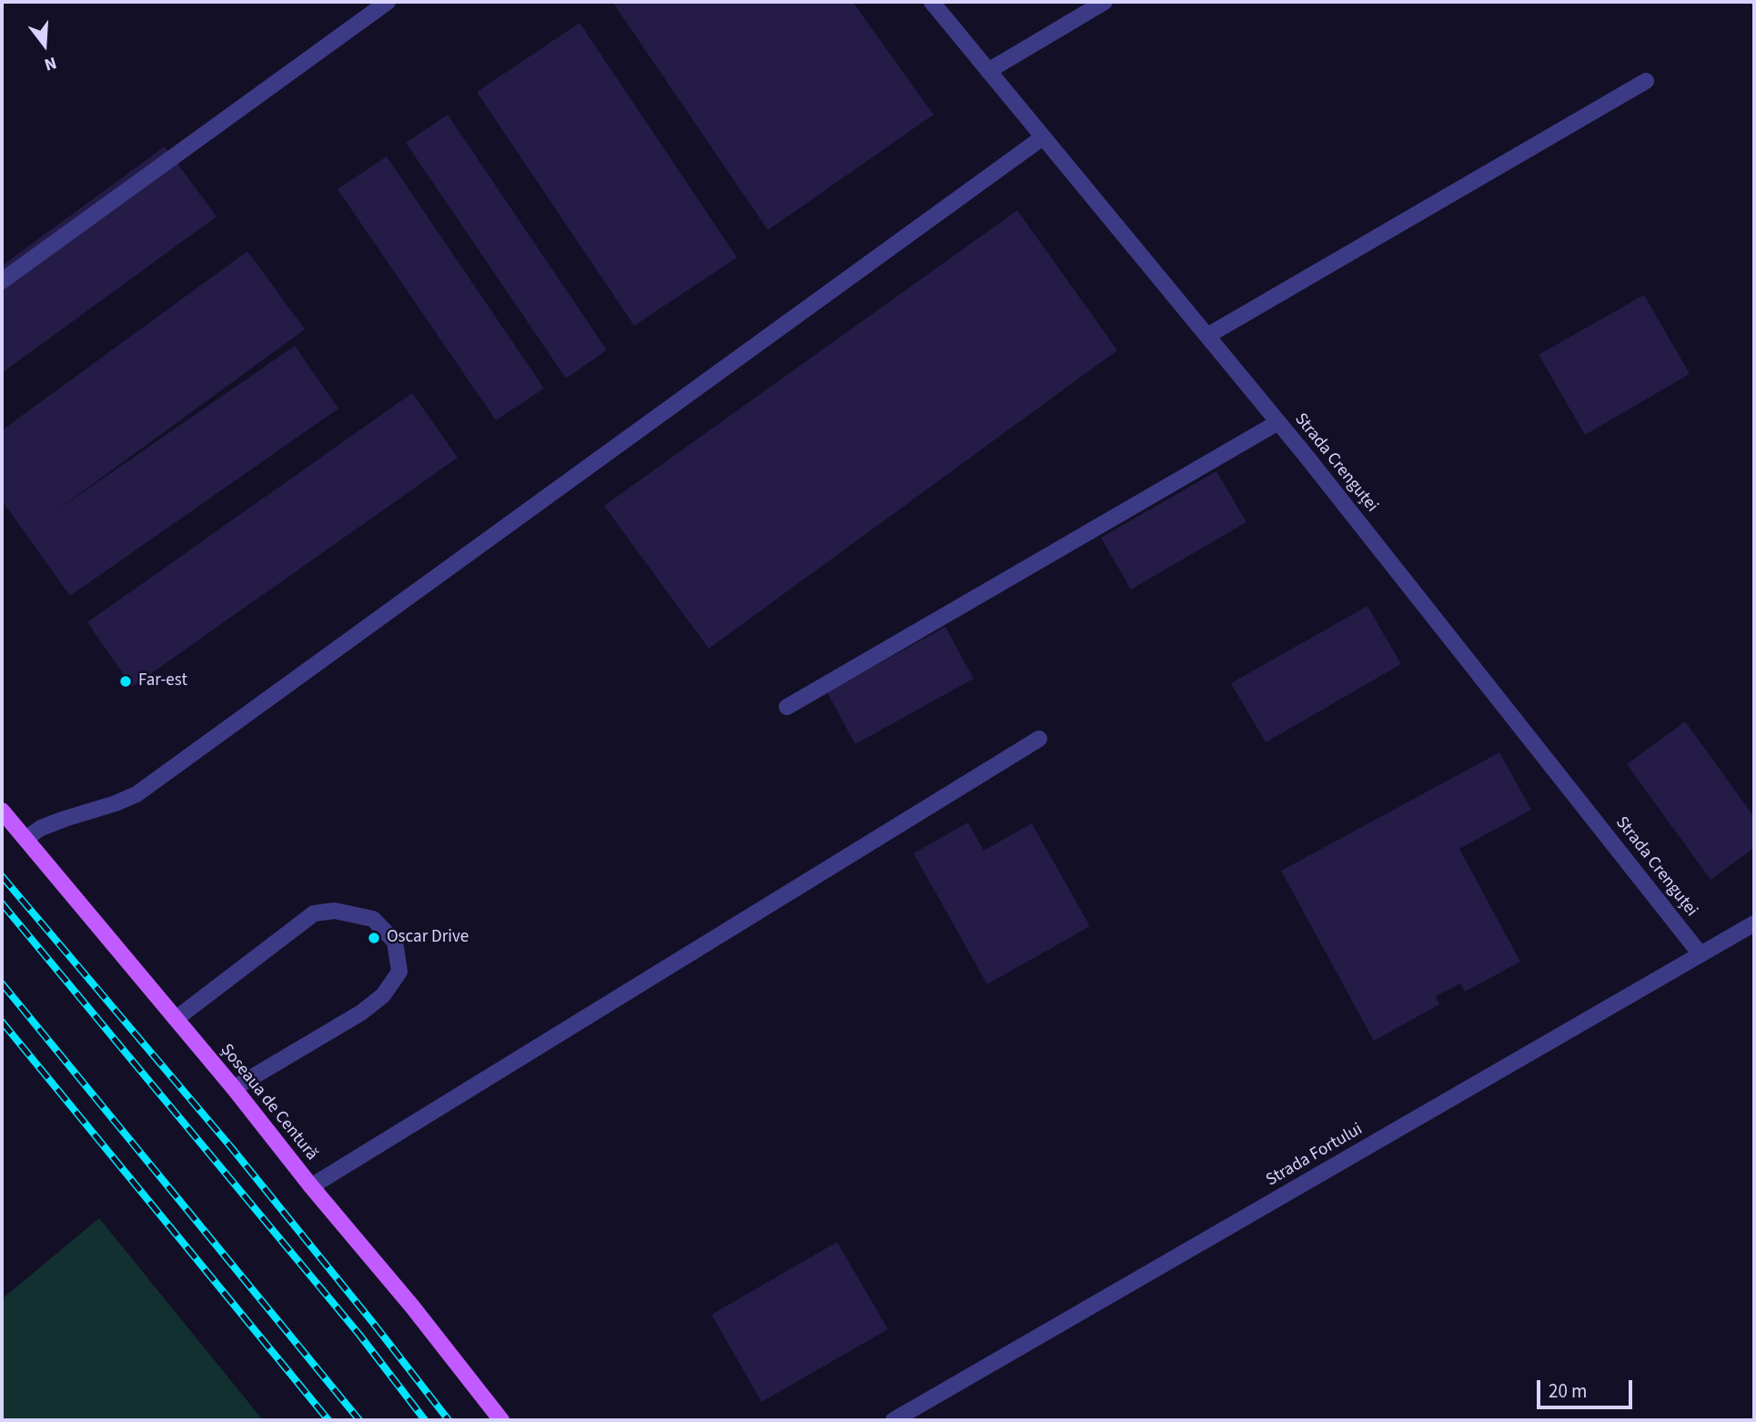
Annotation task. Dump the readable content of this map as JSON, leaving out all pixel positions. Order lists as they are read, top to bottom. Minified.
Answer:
{"streets":{"main road":["Șoseaua de Centură"],"street":["Strada Crenguței","Strada Fortului"]},"crossings":[["Strada Crenguței","Strada Fortului"]],"places":["Far-est","Oscar Drive"],"scale_bar":"20 m","north":"bottom"}
